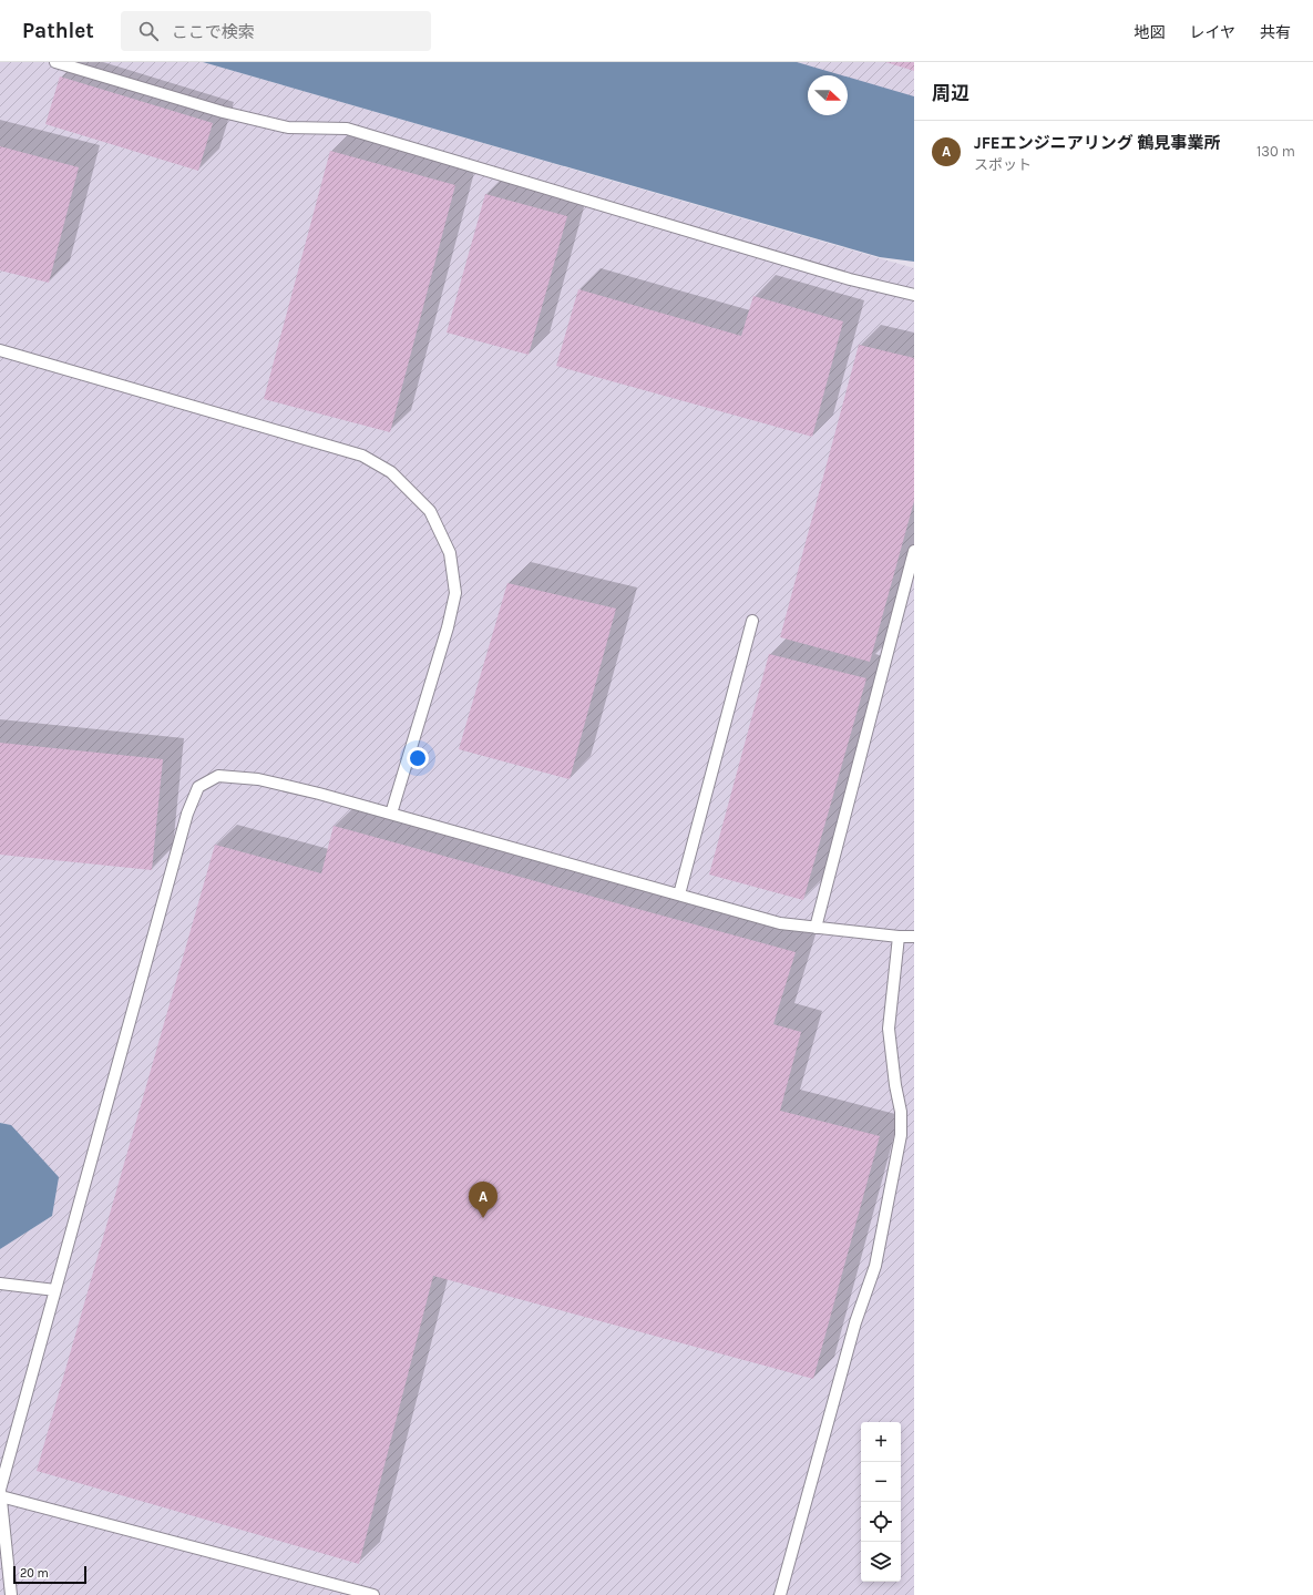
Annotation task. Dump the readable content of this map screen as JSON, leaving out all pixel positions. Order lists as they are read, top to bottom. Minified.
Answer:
{"scale_bar":"20 m","north":"right","page":{"header":"Pathlet","search":"ここで検索","nav":["地図","レイヤ","共有"],"heading":"周辺","list":[{"mark":"A","name":"JFEエンジニアリング 鶴見事業所","note":"スポット","value":"130 m"}],"pins":"A","map_buttons":["+","−"],"scale":"20 m"}}
